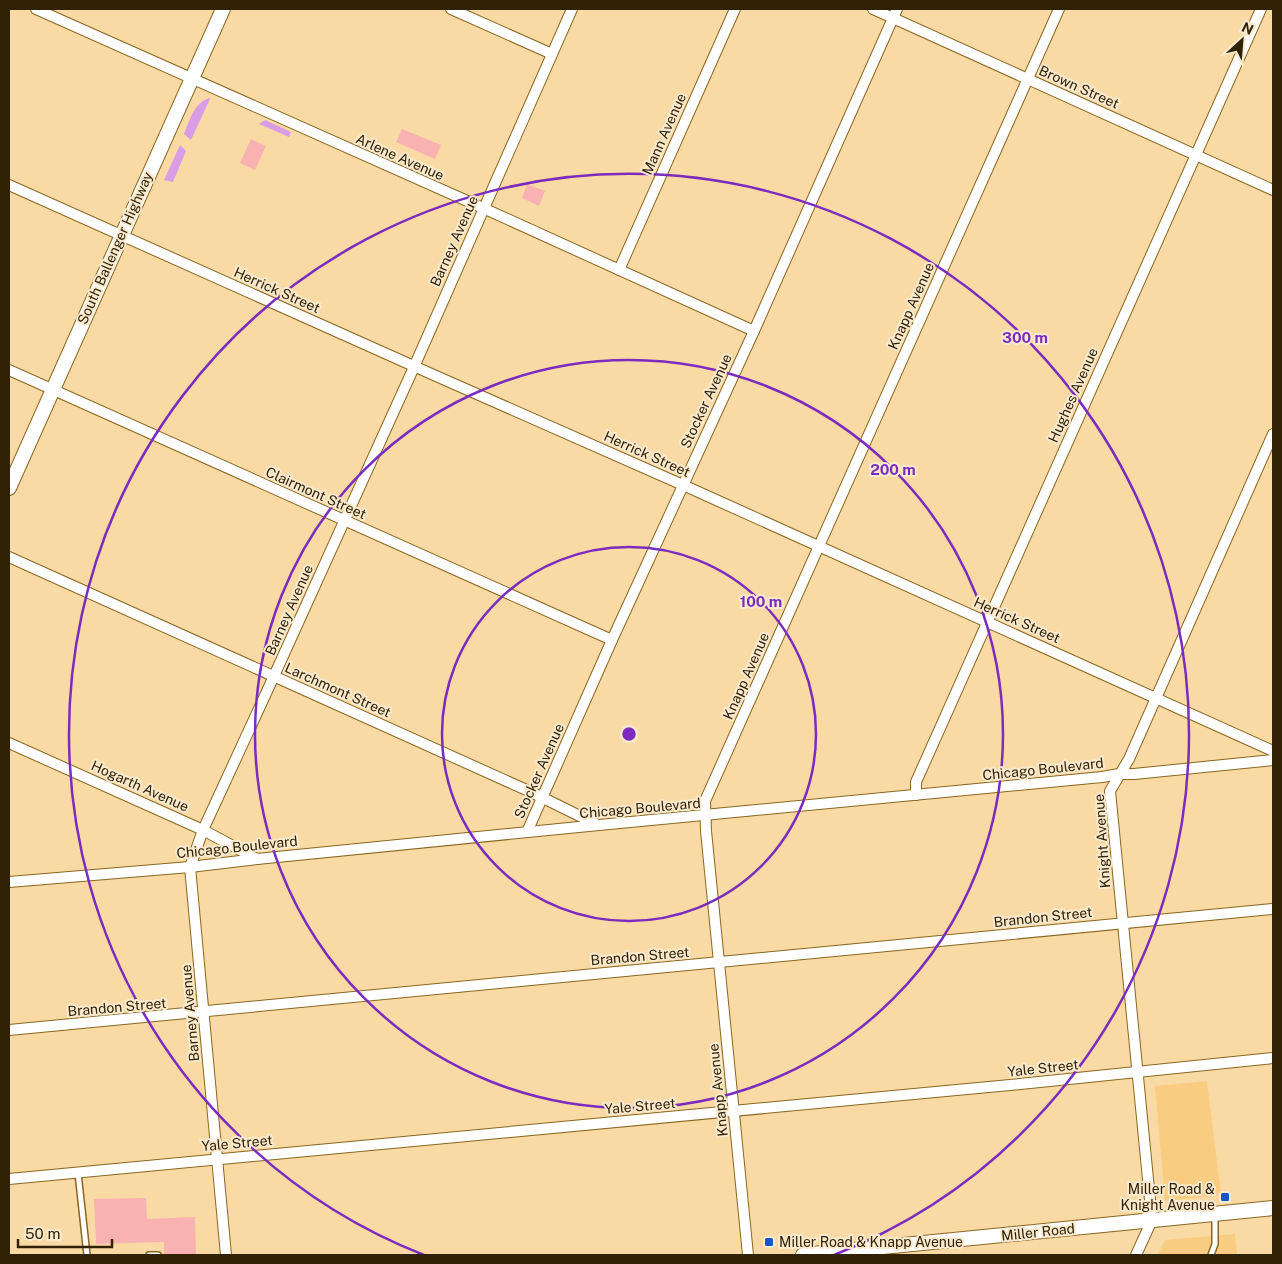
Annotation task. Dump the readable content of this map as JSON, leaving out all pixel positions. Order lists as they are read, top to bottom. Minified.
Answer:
{"streets":{"main road":["South Ballenger Highway","Miller Road"],"street":["Brown Street","Mann Avenue","Arlene Avenue","Barney Avenue","Herrick Street","Knapp Avenue","Hughes Avenue","Stocker Avenue","Clairmont Street","Larchmont Street","Chicago Boulevard","Hogarth Avenue","Knight Avenue","Brandon Street","Yale Street"]},"crossings":[["Brown Street","Knapp Avenue"],["Brown Street","Hughes Avenue"],["Brown Street","Stocker Avenue"],["Mann Avenue","Arlene Avenue"],["Arlene Avenue","Barney Avenue"],["Arlene Avenue","South Ballenger Highway"],["Arlene Avenue","Stocker Avenue"],["Barney Avenue","Herrick Street"],["Barney Avenue","Clairmont Street"],["Barney Avenue","Larchmont Street"],["Barney Avenue","Chicago Boulevard"],["Barney Avenue","Hogarth Avenue"],["Barney Avenue","Brandon Street"],["Barney Avenue","Yale Street"],["South Ballenger Highway","Herrick Street"],["South Ballenger Highway","Clairmont Street"],["Herrick Street","Knapp Avenue"],["Herrick Street","Hughes Avenue"],["Herrick Street","Stocker Avenue"],["Herrick Street","Knight Avenue"],["Knapp Avenue","Chicago Boulevard"],["Knapp Avenue","Brandon Street"],["Knapp Avenue","Yale Street"],["Hughes Avenue","Chicago Boulevard"],["Stocker Avenue","Clairmont Street"],["Stocker Avenue","Larchmont Street"],["Stocker Avenue","Chicago Boulevard"],["Larchmont Street","Chicago Boulevard"],["Chicago Boulevard","Hogarth Avenue"],["Chicago Boulevard","Knight Avenue"],["Knight Avenue","Brandon Street"],["Knight Avenue","Yale Street"],["Knight Avenue","Miller Road"]],"places":{"transit":["Miller Road & Knight Avenue","Miller Road & Knapp Avenue"]},"scale_bar":"50 m","north":"top right","rings":["300 m","200 m","100 m"]}
